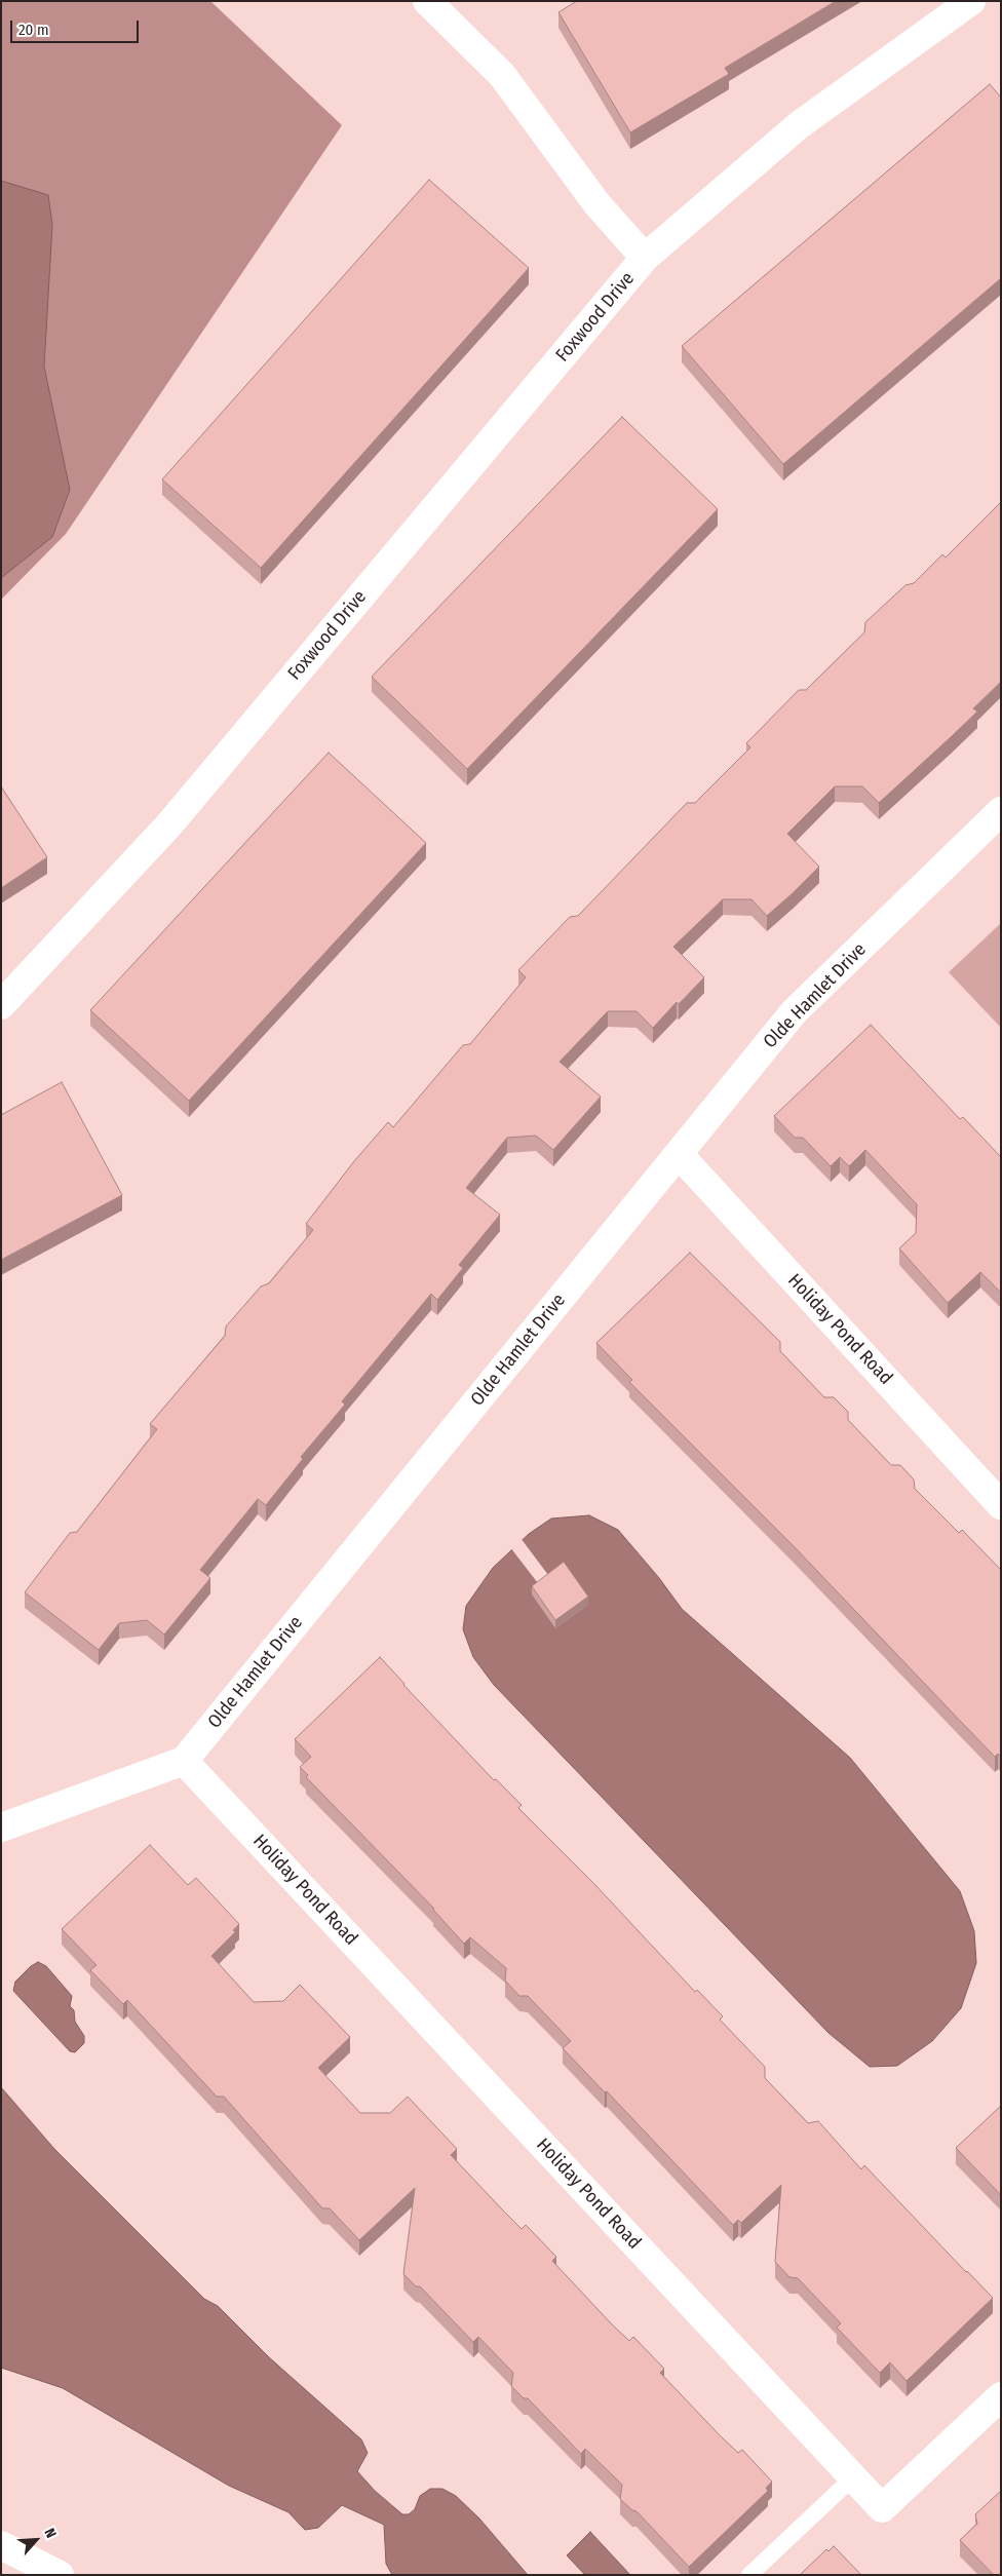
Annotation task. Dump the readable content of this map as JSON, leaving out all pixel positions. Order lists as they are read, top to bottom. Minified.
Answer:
{"streets":{"street":["Foxwood Drive","Olde Hamlet Drive","Holiday Pond Road"]},"crossings":[["Olde Hamlet Drive","Holiday Pond Road"]],"scale_bar":"20 m","north":"top right"}
